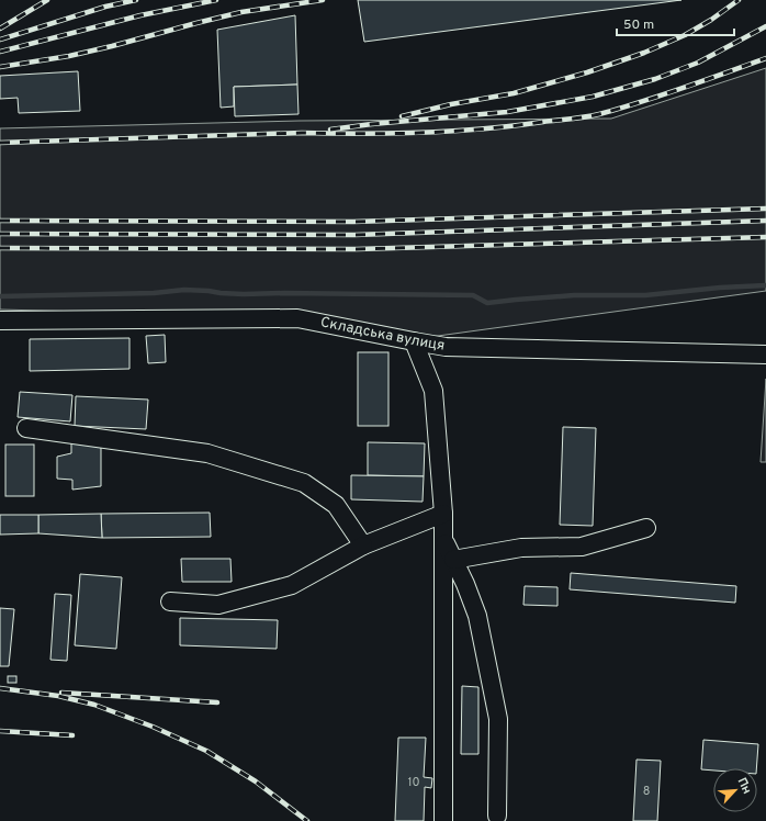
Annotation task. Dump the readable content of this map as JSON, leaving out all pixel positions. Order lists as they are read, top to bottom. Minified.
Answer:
{"streets":{"street":["Складська вулиця"]},"house_numbers":["10","8"],"scale_bar":"50 m","north":"top right"}
